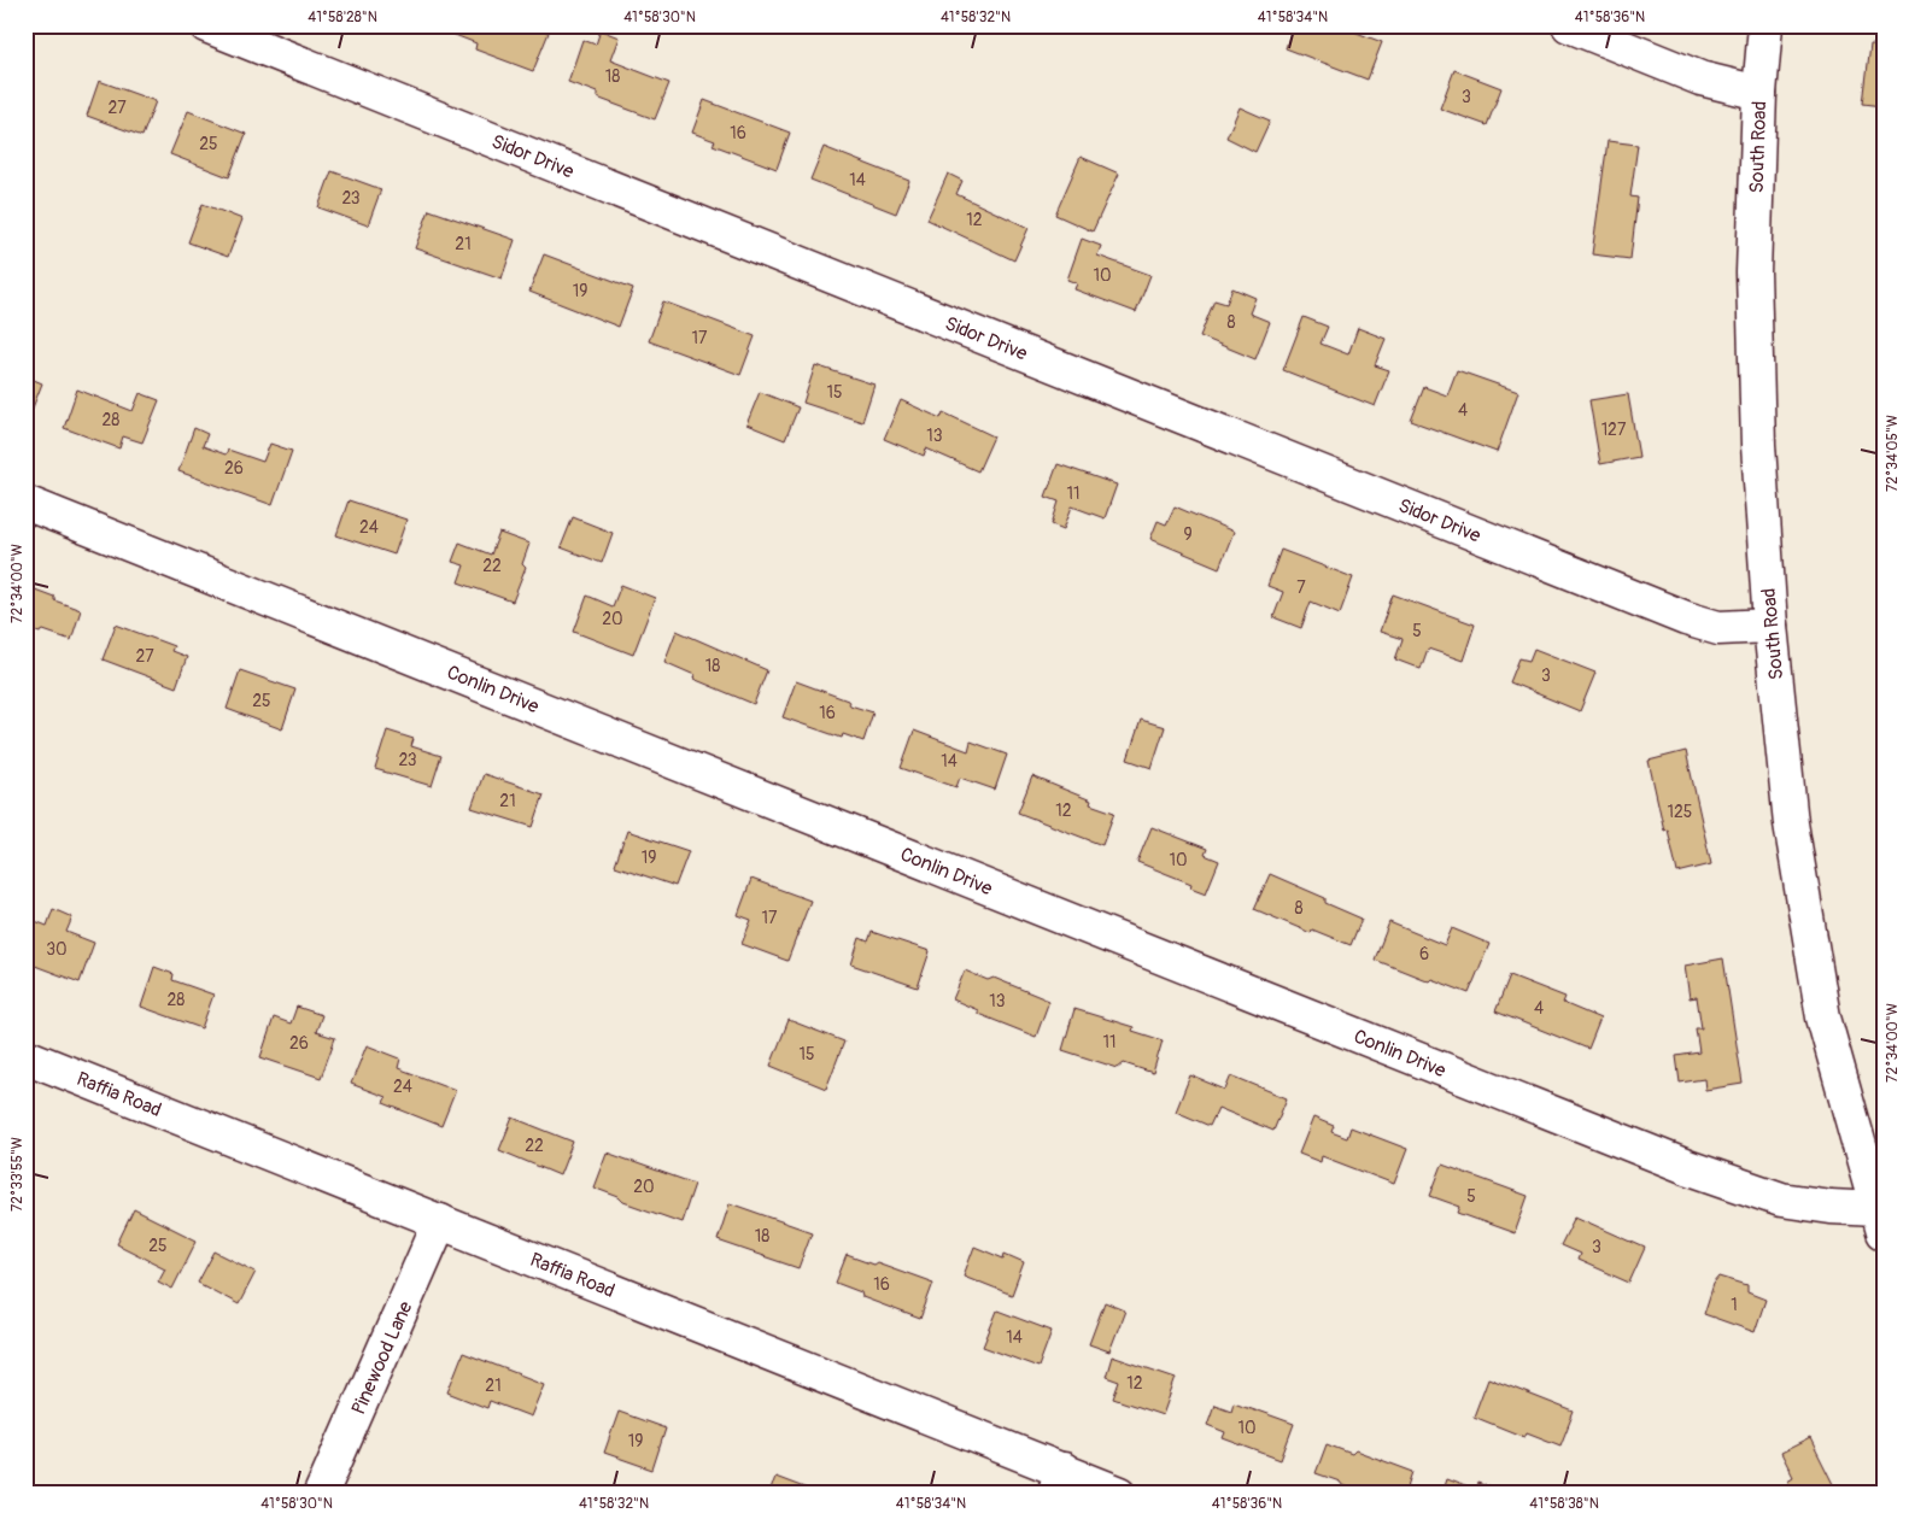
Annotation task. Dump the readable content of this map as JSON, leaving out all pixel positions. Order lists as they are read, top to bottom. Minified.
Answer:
{"streets":{"street":["South Road","Sidor Drive","Conlin Drive","Raffia Road","Pinewood Lane"]},"crossings":[["South Road","Sidor Drive"],["South Road","Conlin Drive"],["Raffia Road","Pinewood Lane"]],"house_numbers":["18","3","27","16","25","14","23","12","21","10","19","8","17","15","4","28","127","13","26","11","24","9","22","7","20","5","27","18","3","25","16","23","14","21","12","125","19","10","8","17","30","6","28","13","4","11","26","15","24","22","20","5","18","25","3","16","1","14","12","21","10","19"],"coordinates":["41°58'28\"N","41°58'30\"N","41°58'32\"N","41°58'34\"N","41°58'36\"N","72°34'05\"W","72°34'00\"W","72°33'55\"W","41°58'38\"N"]}
